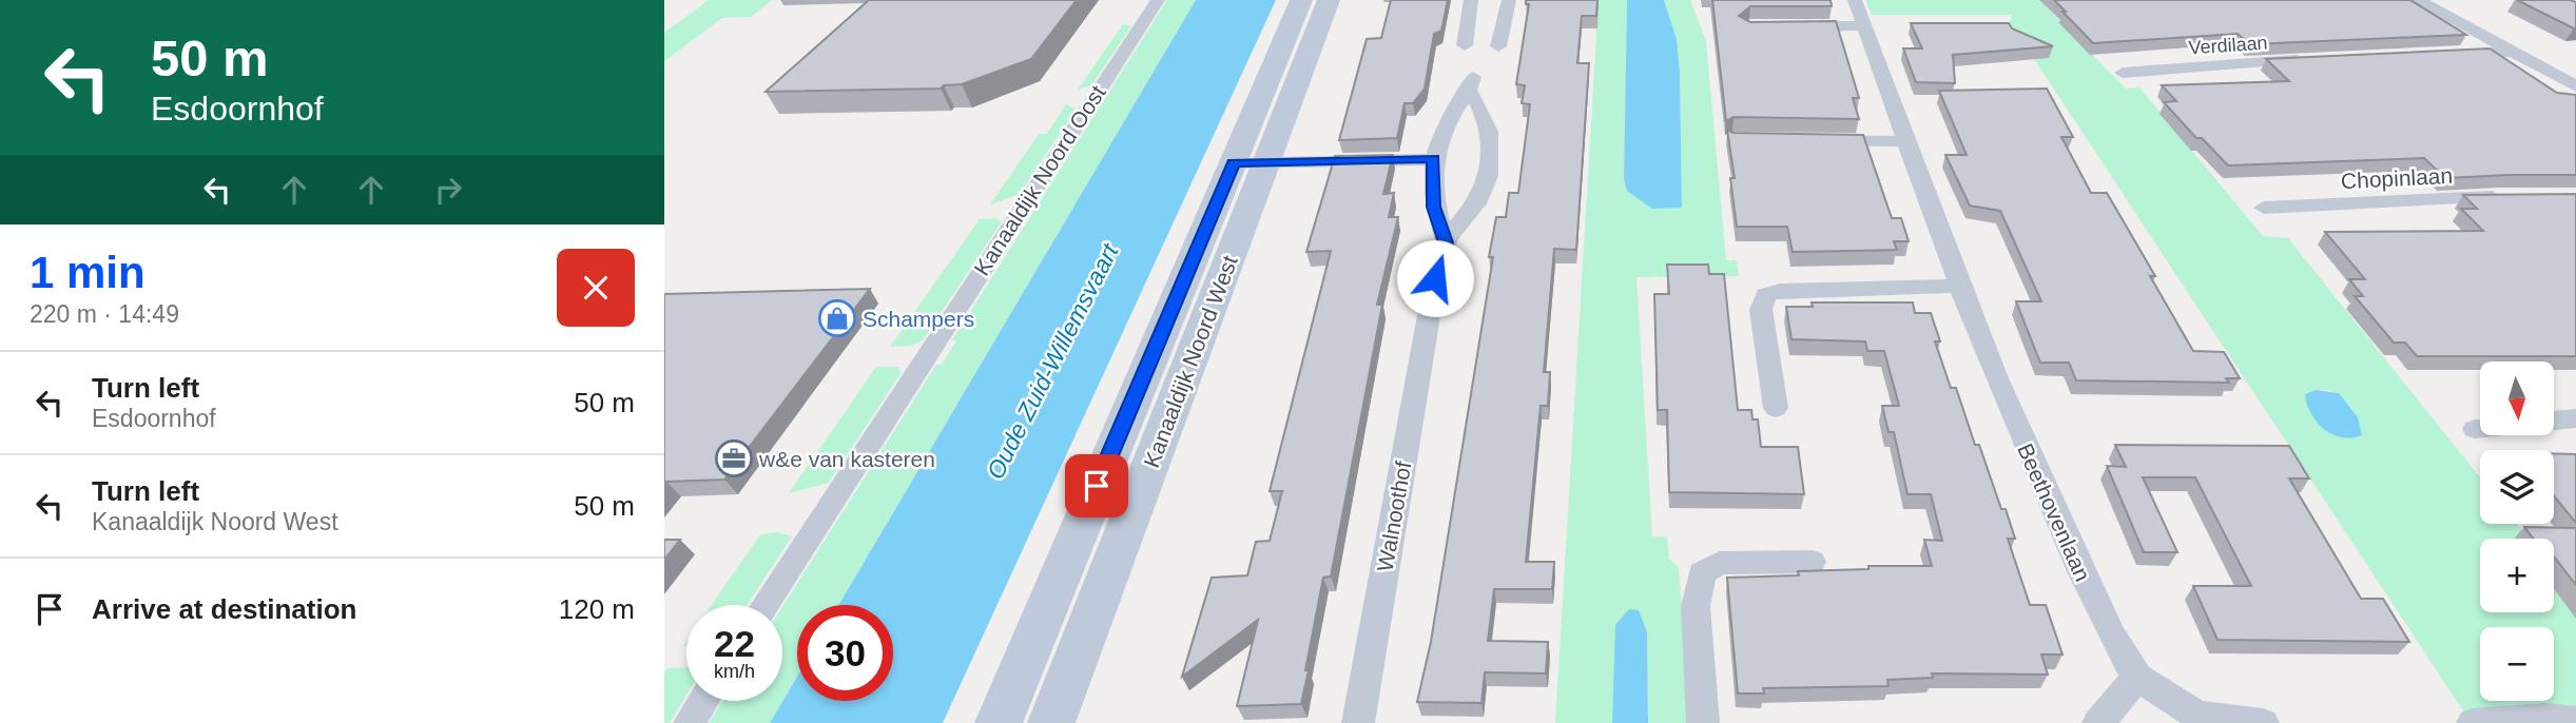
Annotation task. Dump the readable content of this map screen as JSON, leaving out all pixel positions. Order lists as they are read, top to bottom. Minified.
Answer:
{"streets":{"main road":["Kanaaldijk Noord West"],"street":["Verdilaan","Chopinlaan","Kanaaldijk Noord Oost","Beethovenlaan","Walnoothof"]},"water":["Oude Zuid-Willemsvaart"],"places":{"shop":["Schampers"],"office":["w&e van kasteren"]},"north":"bottom","page":{"turn":["50 m","Esdoornhof"],"heading":["1 min","220 m · 14:49"],"list":[{"name":"Turn left","note":"Esdoornhof","value":"50 m"},{"name":"Turn left","note":"Kanaaldijk Noord West","value":"50 m"},{"name":"Arrive at destination","value":"120 m"}],"map_buttons":["+","−"],"speed":"22 km/h","limit":"30"}}
